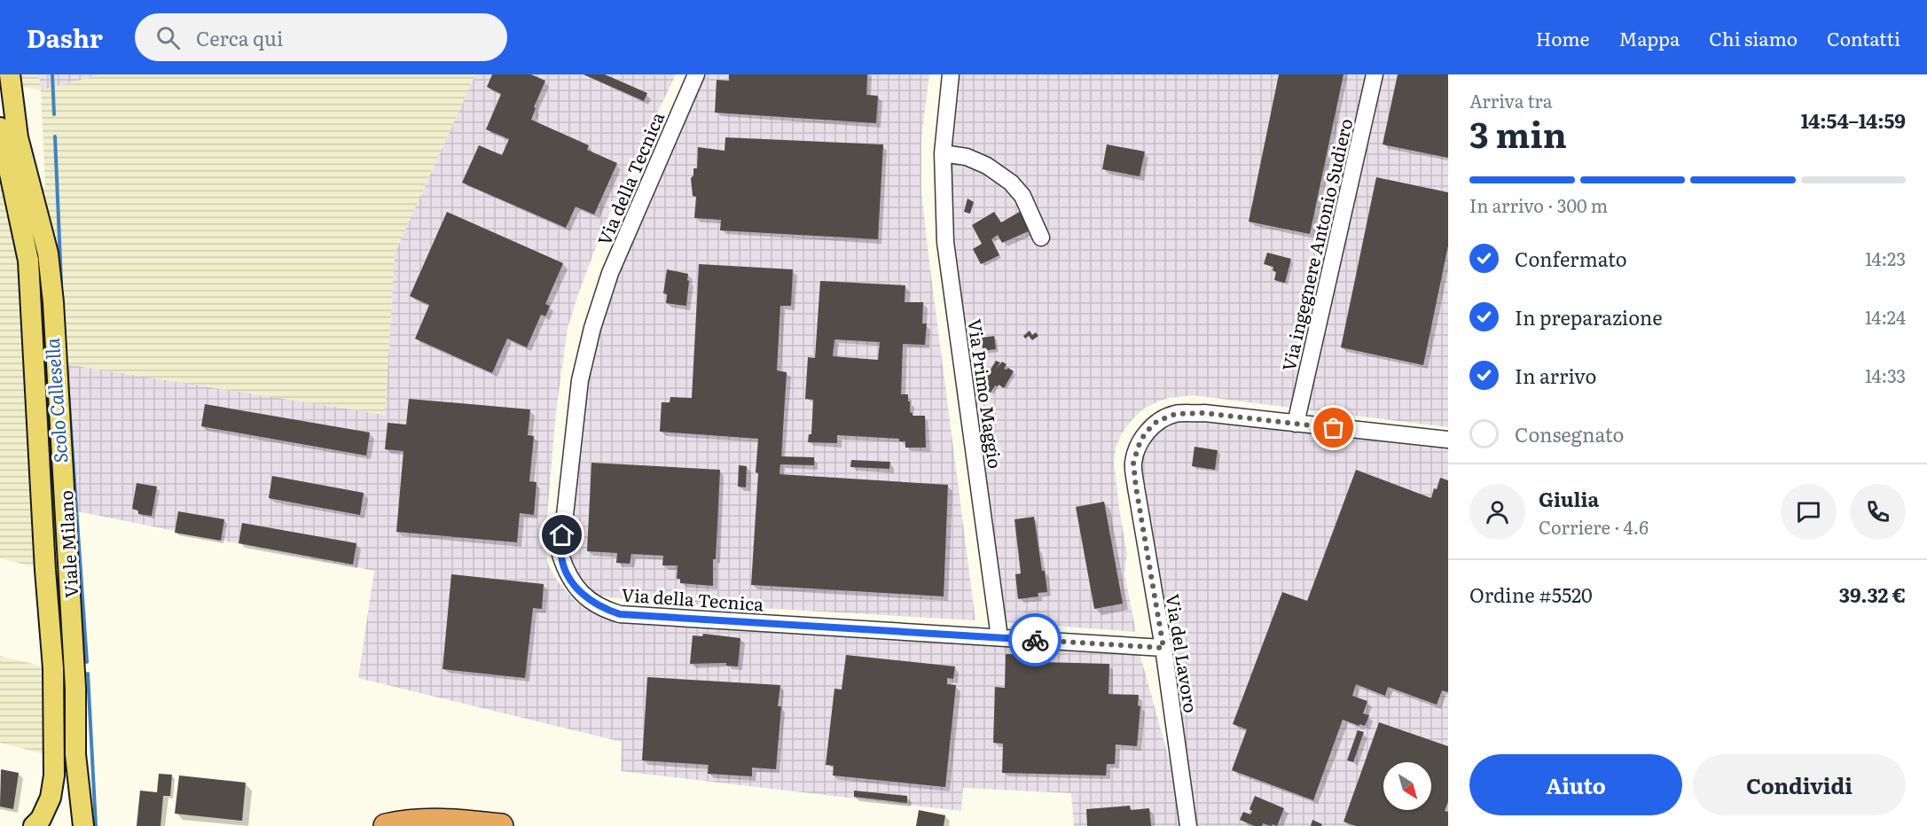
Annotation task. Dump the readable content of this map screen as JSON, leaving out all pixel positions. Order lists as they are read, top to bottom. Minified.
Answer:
{"streets":{"main road":["Viale Milano"],"street":["Via della Tecnica","Via ingegnere Antonio Sudiero","Via Primo Maggio","Via del Lavoro"]},"crossings":[["Via della Tecnica","Via Primo Maggio"],["Via della Tecnica","Via del Lavoro"],["Via ingegnere Antonio Sudiero","Via del Lavoro"]],"water":["Scolo Callesella"],"north":"bottom right","page":{"header":"Dashr","search":"Cerca qui","nav":["Home","Mappa","Chi siamo","Contatti"],"heading":["3 min","Arriva tra","14:54–14:59"],"panel":["Giulia","Corriere · 4.6","Ordine #5520","39.32 €"],"bar":"In arrivo · 300 m","list":[["Confermato","14:23"],["In preparazione","14:24"],["In arrivo","14:33"],"Consegnato"],"buttons":["Aiuto","Condividi"]}}
